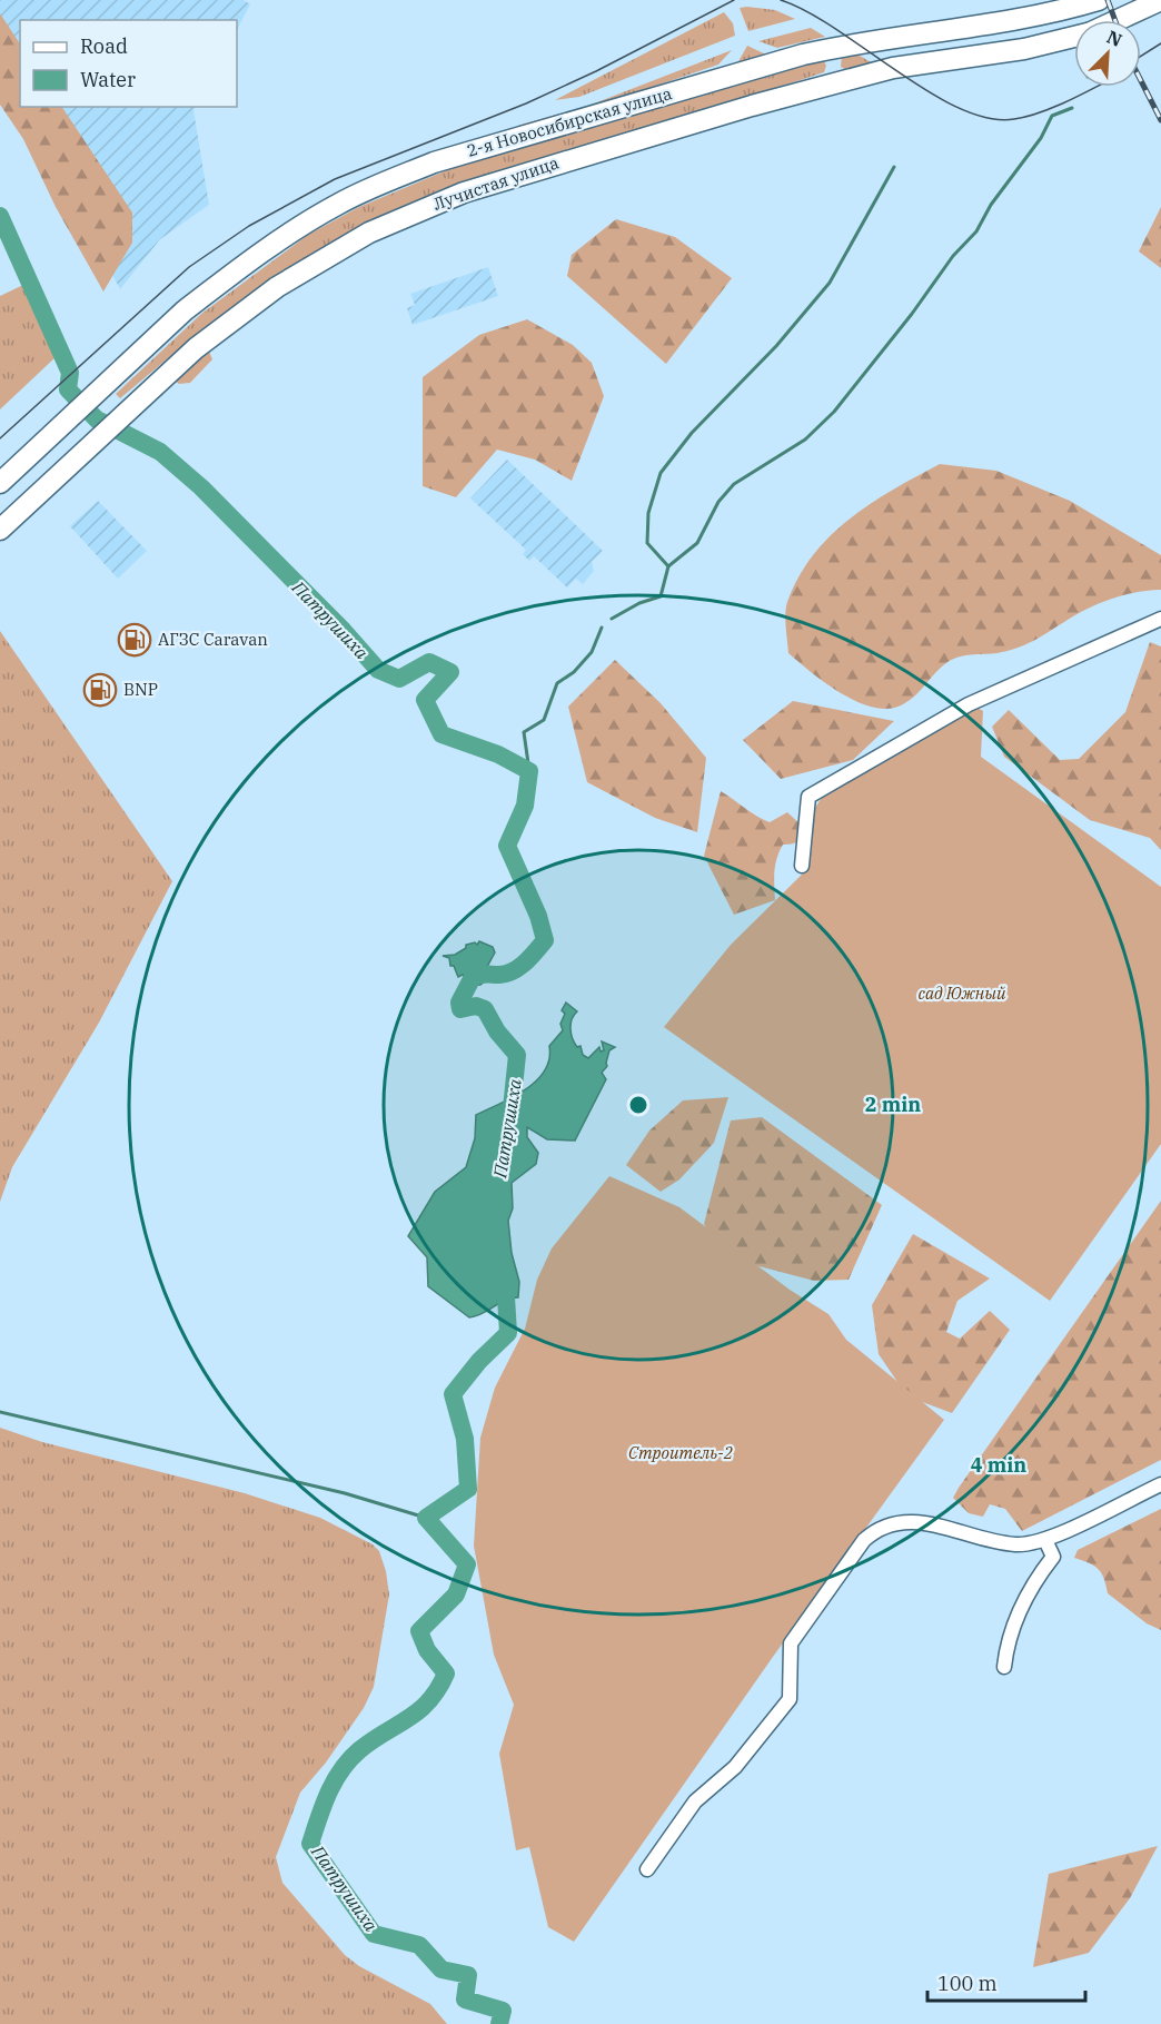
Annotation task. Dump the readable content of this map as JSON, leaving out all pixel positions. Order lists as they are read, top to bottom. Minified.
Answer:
{"streets":{"main road":["2-я Новосибирская улица","Лучистая улица"]},"water":["Патрушиха"],"parks":["сад Южный","Строитель-2"],"places":{"fuel station":["АГЗС Caravan","BNP"]},"legend":["Road","Water"],"scale_bar":"100 m","north":"top right","rings":["2 min","4 min"]}
